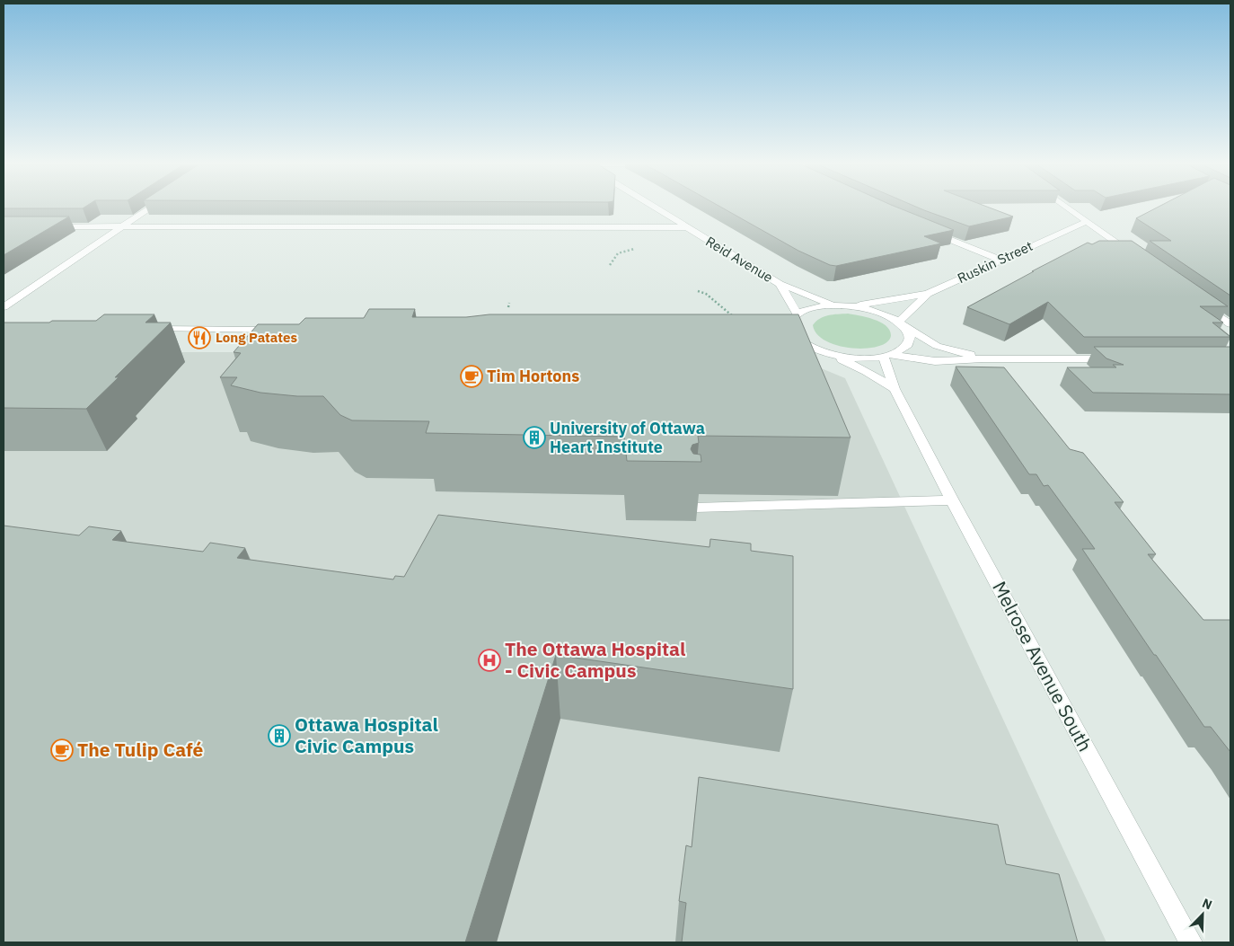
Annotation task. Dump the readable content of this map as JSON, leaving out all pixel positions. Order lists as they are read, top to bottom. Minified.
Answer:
{"streets":{"street":["Reid Avenue","Ruskin Street","Melrose Avenue South"]},"places":{"restaurant":["Long Patates"],"cafe":["Tim Hortons","The Tulip Café"],"building":["University of Ottawa Heart Institute","Ottawa Hospital Civic Campus"],"hospital":["The Ottawa Hospital - Civic Campus"]},"north":"top right"}
